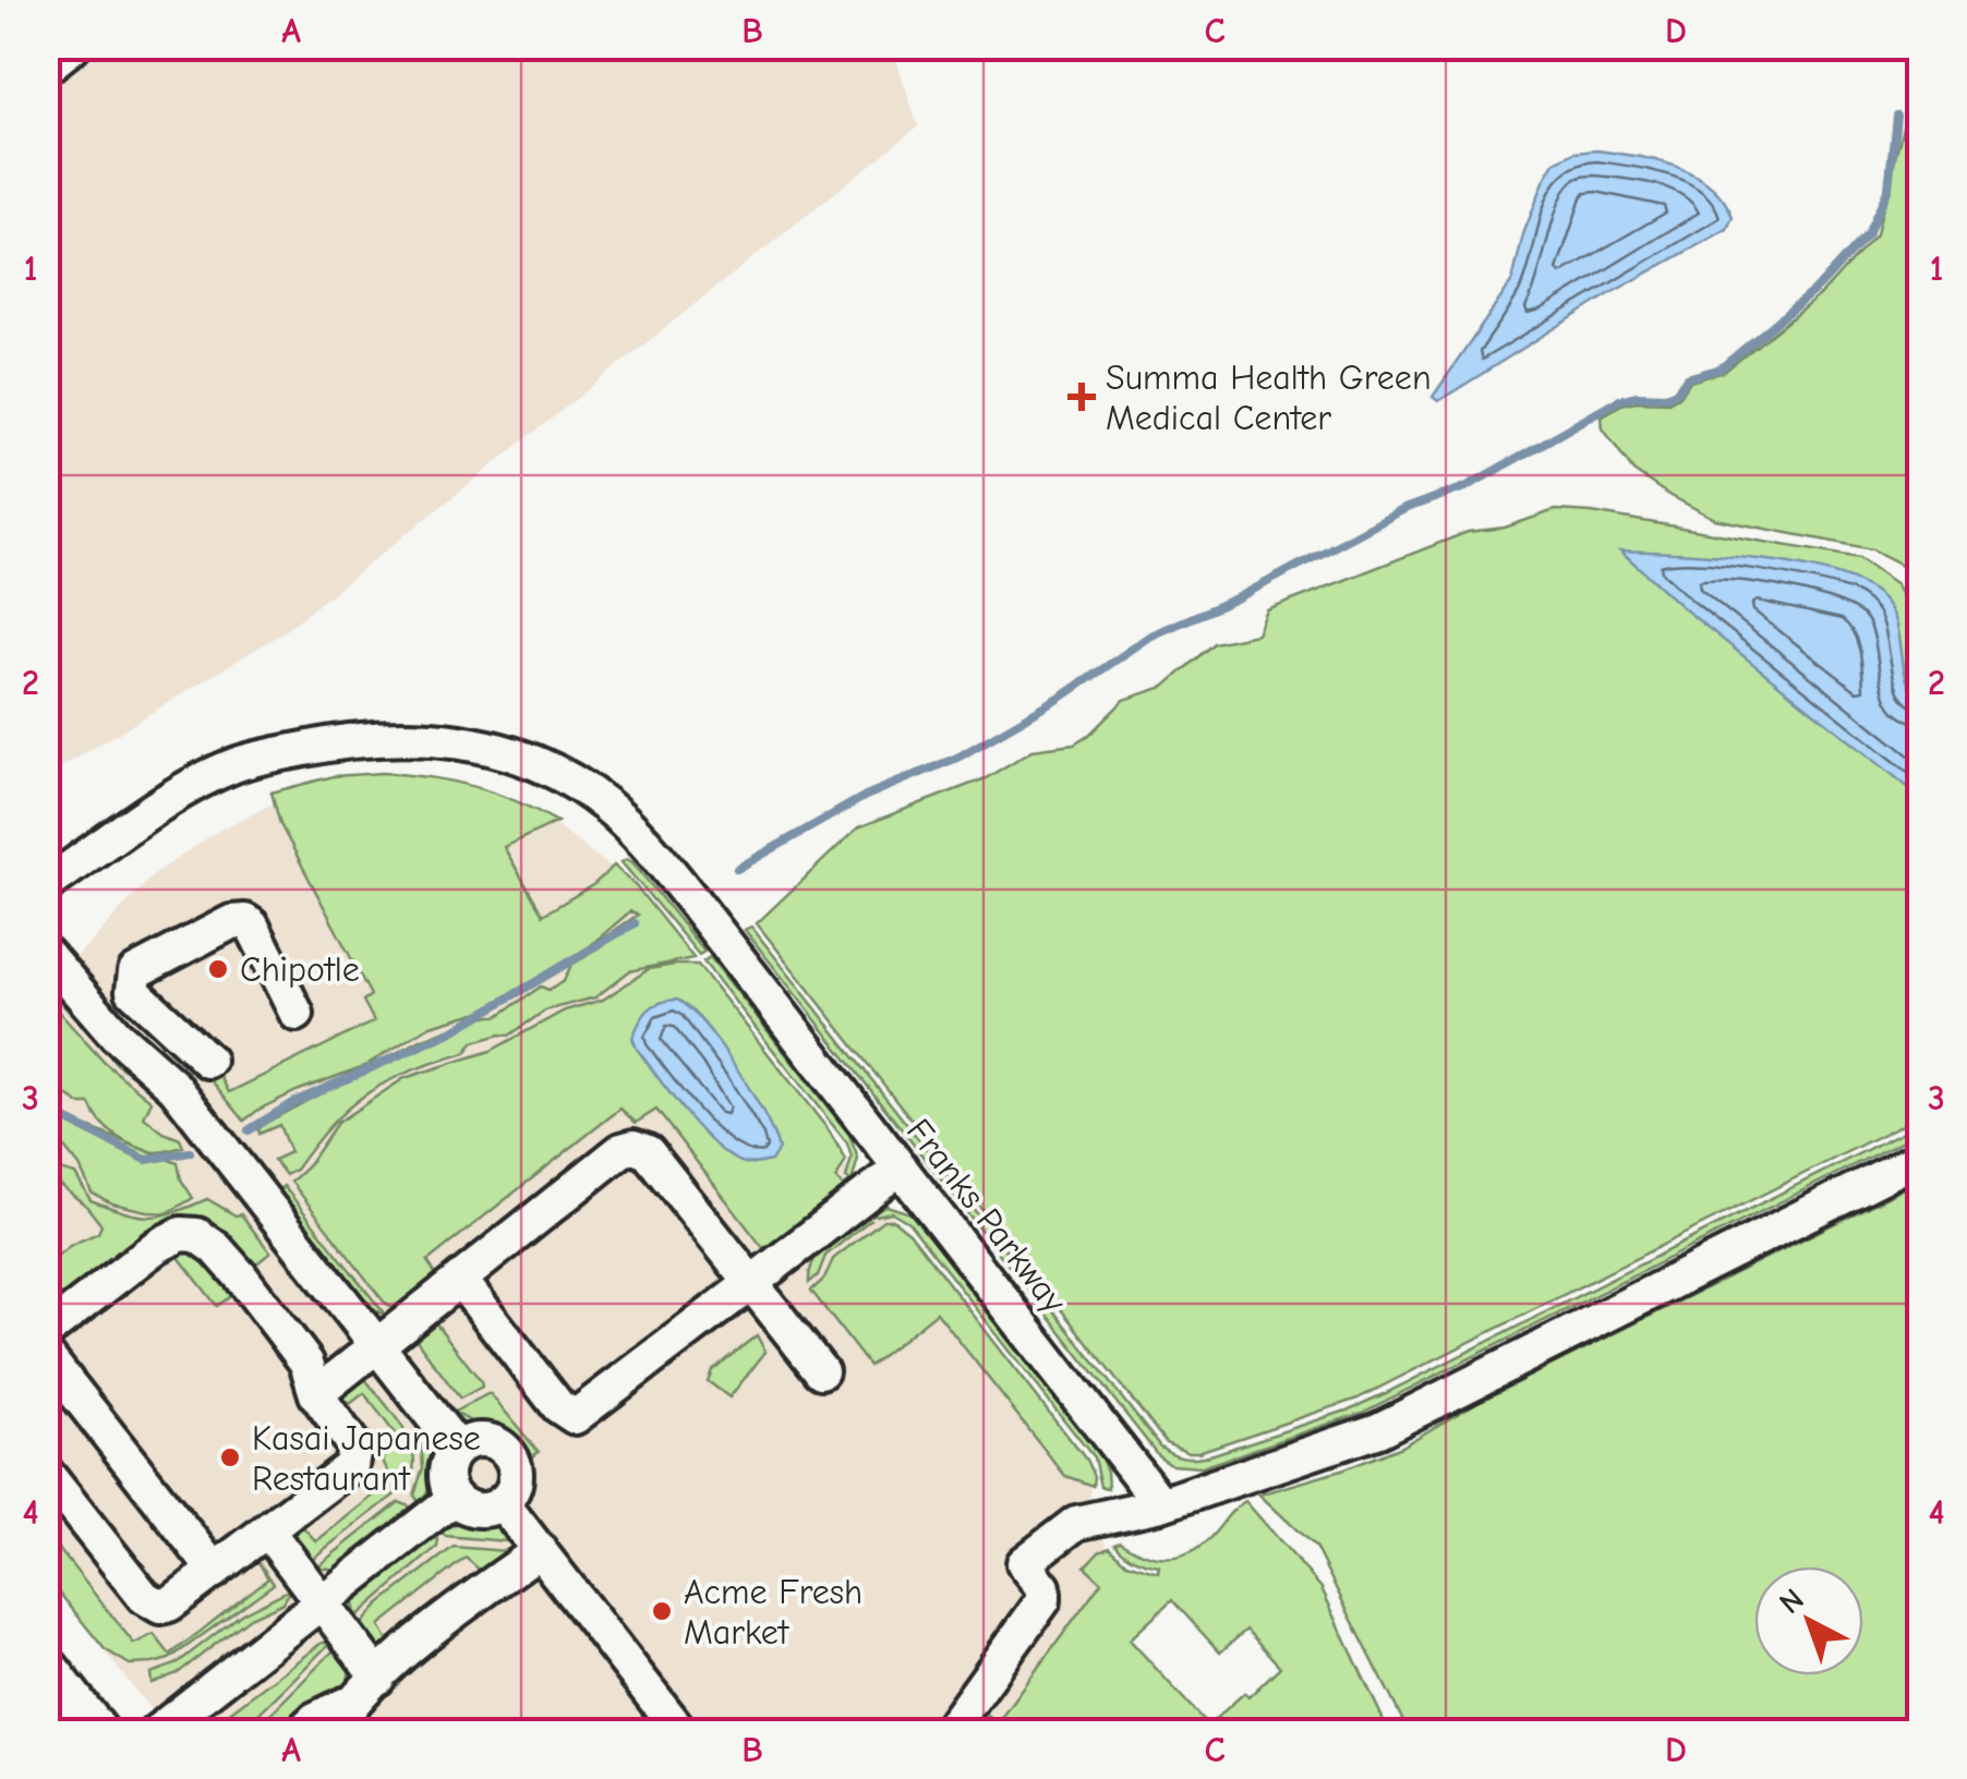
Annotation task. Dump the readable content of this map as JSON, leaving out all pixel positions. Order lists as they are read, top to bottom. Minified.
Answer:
{"streets":{"lane":["Franks Parkway"]},"places":{"health":["Summa Health Green Medical Center"],"other":["Chipotle","Kasai Japanese Restaurant","Acme Fresh Market"]},"north":"top left","grid":{"columns":["A","B","C","D"],"rows":["1","2","3","4"]}}
